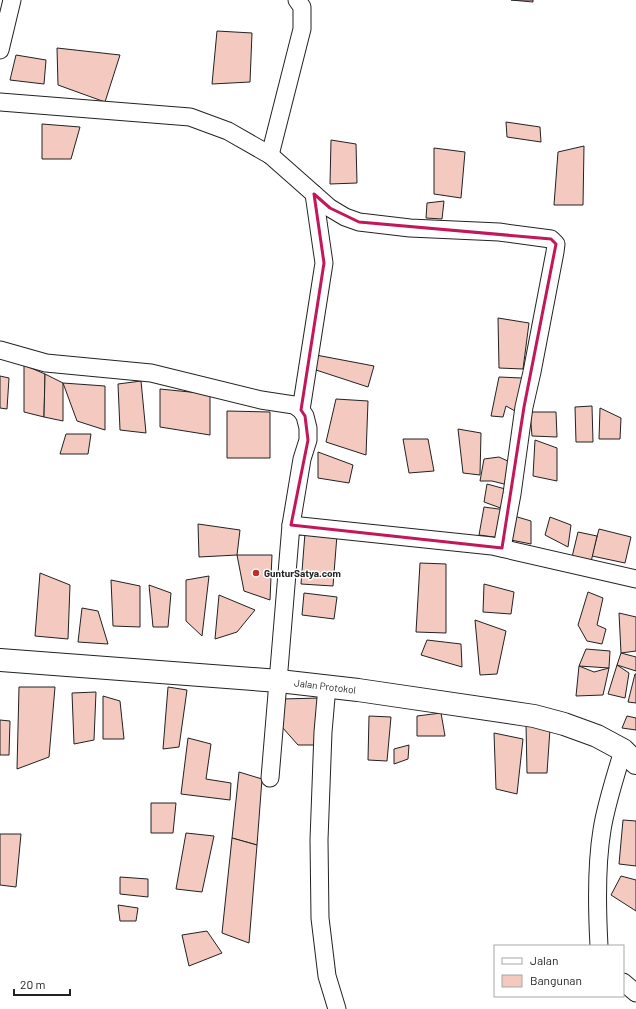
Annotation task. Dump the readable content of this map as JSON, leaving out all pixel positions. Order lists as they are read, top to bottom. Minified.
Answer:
{"streets":{"street":["Jalan Protokol"]},"places":["GunturSatya.com"],"legend":["Jalan","Bangunan"],"scale_bar":"20 m"}
